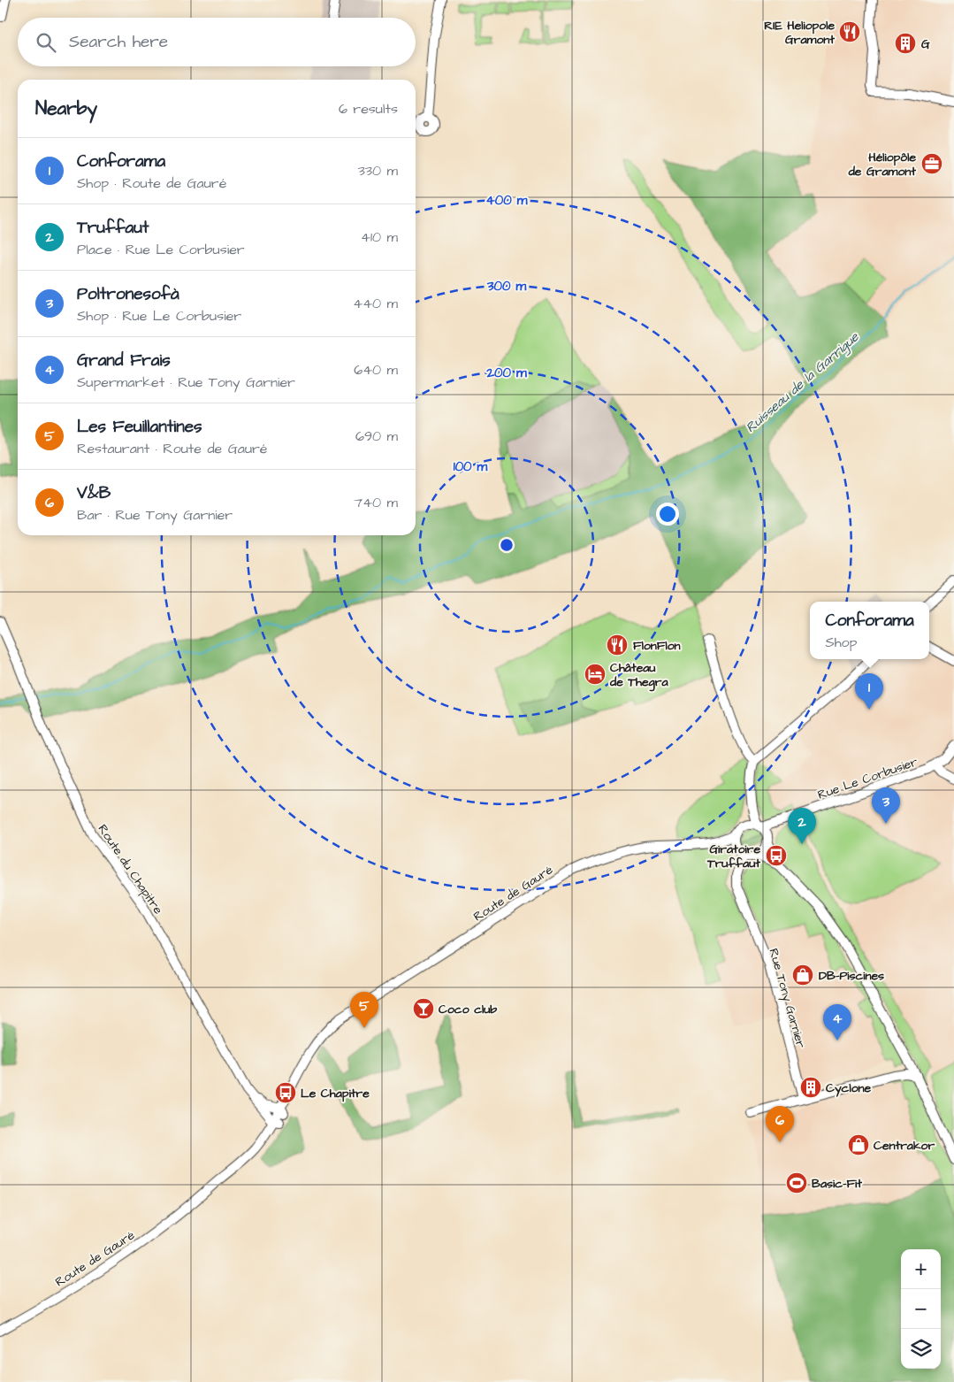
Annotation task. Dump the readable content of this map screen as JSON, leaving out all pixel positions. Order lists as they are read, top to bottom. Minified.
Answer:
{"streets":{"street":["Rue Le Corbusier","Route du Chapitre","Route de Gauré","Rue Tony Garnier"]},"crossings":[["Rue Le Corbusier","Route de Gauré"],["Rue Le Corbusier","Rue Tony Garnier"],["Route du Chapitre","Route de Gauré"],["Route de Gauré","Rue Tony Garnier"]],"water":["Ruisseau de la Garrigue"],"places":{"restaurant":["RIE Heliopole Gramont","FlonFlon"],"building":["G","Cyclone"],"office":["Héliopôle de Gramont"],"hotel":["Château de Thegra"],"bus stop":["Giratoire Truffaut","Le Chapitre"],"shop":["DB-Piscines","Centrakor"],"bar":["Coco club"],"sports":["Basic-Fit"]},"page":{"search":"Search here","heading":["Nearby","6 results"],"list":[{"mark":"1","name":"Conforama","note":"Shop · Route de Gauré","value":"330 m"},{"mark":"2","name":"Truffaut","note":"Place · Rue Le Corbusier","value":"410 m"},{"mark":"3","name":"Poltronesofà","note":"Shop · Rue Le Corbusier","value":"440 m"},{"mark":"4","name":"Grand Frais","note":"Supermarket · Rue Tony Garnier","value":"640 m"},{"mark":"5","name":"Les Feuillantines","note":"Restaurant · Route de Gauré","value":"690 m"},{"mark":"6","name":"V&B","note":"Bar · Rue Tony Garnier","value":"740 m"}],"popup":["Conforama","Shop"],"pins":["1","3","2","5","4","6"],"map_buttons":["+","−"]},"rings":["400 m","300 m","200 m","100 m"]}
